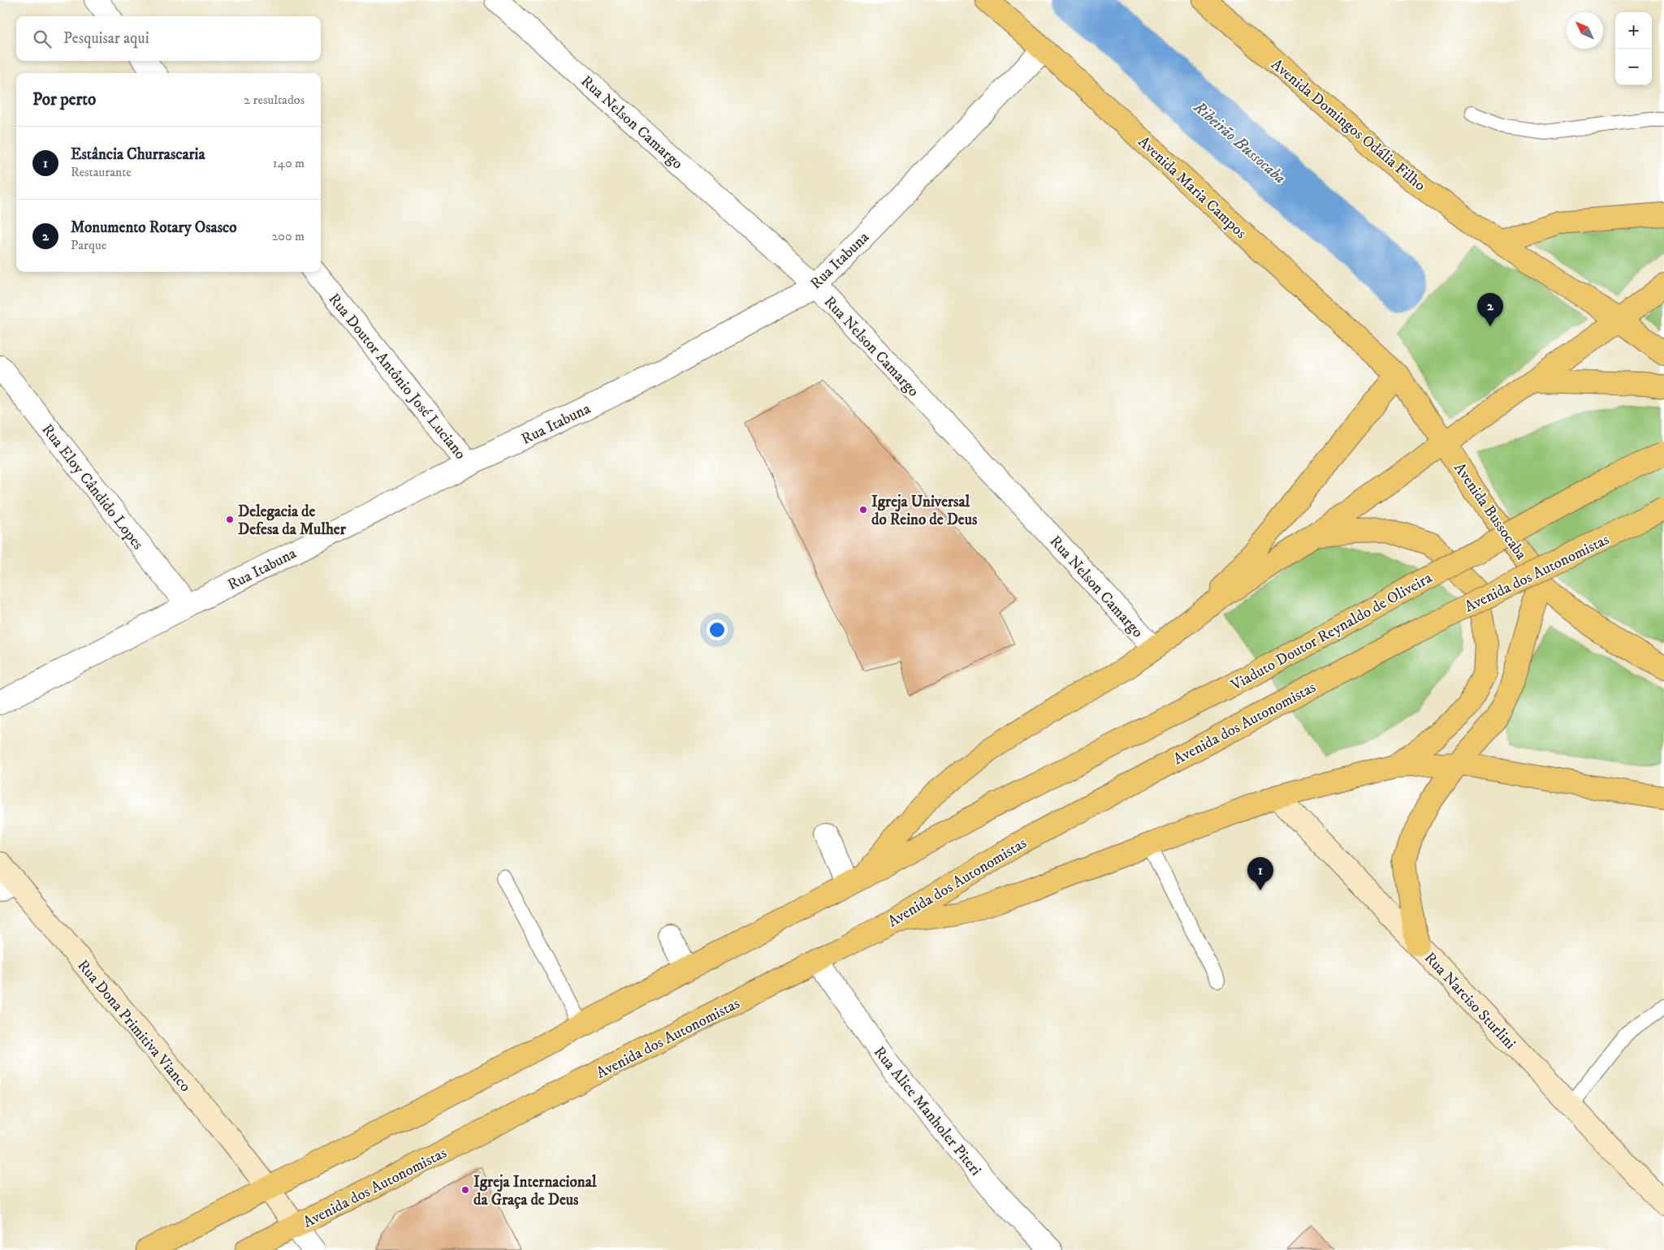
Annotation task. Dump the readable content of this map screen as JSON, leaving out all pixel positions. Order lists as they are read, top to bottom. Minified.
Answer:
{"streets":{"main road":["Avenida Domingos Odália Filho","Avenida Maria Campos","Avenida Bussocaba","Avenida dos Autonomistas","Viaduto Doutor Reynaldo de Oliveira","Rua Narciso Sturlini","Rua Dona Primitiva Vianco"],"street":["Rua Nelson Camargo","Rua Itabuna","Rua Doutor Antônio José Luciano","Rua Eloy Cândido Lopes","Rua Alice Manholer Piteri"]},"crossings":[["Rua Nelson Camargo","Rua Itabuna"],["Avenida Maria Campos","Rua Itabuna"],["Avenida Maria Campos","Avenida Bussocaba"],["Rua Itabuna","Rua Doutor Antônio José Luciano"],["Rua Itabuna","Rua Eloy Cândido Lopes"],["Avenida dos Autonomistas","Rua Dona Primitiva Vianco"],["Avenida dos Autonomistas","Rua Alice Manholer Piteri"]],"water":["Ribeirão Bussocaba"],"places":["Igreja Universal do Reino de Deus","Delegacia de Defesa da Mulher","Igreja Internacional da Graça de Deus"],"north":"top left","page":{"map_buttons":["+","−"],"search":"Pesquisar aqui","heading":["Por perto","2 resultados"],"list":[{"mark":"1","name":"Estância Churrascaria","note":"Restaurante","value":"140 m"},{"mark":"2","name":"Monumento Rotary Osasco","note":"Parque","value":"200 m"}],"pins":["2","1"]}}
